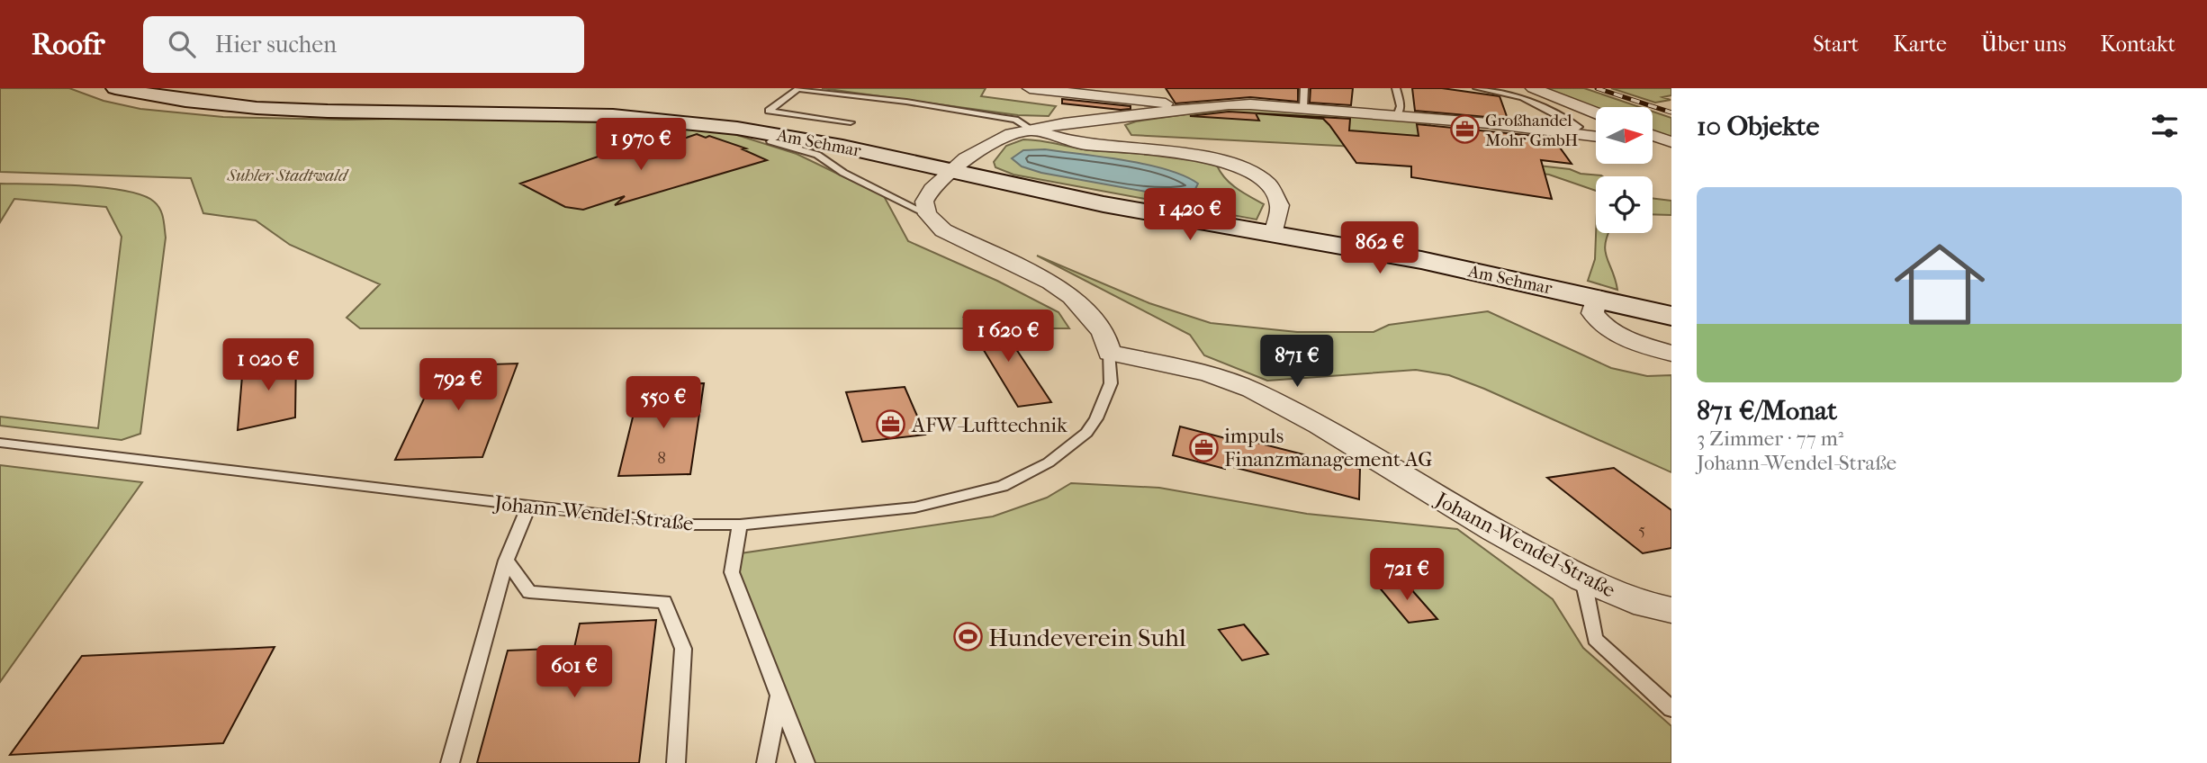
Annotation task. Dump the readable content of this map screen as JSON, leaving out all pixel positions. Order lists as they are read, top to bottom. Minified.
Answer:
{"streets":{"main road":["Am Sehmar"],"street":["Johann-Wendel-Straße"]},"parks":["Suhler Stadtwald"],"places":{"office":["Großhandel Mohr GmbH","AFW-Lufttechnik","impuls Finanzmanagement AG"],"sports":["Hundeverein Suhl"]},"house_numbers":["8","5"],"north":"right","page":{"header":"Roofr","search":"Hier suchen","nav":["Start","Karte","Über uns","Kontakt"],"heading":"10 Objekte","price":["1 970 €","1 420 €","862 €","1 620 €","871 €","1 020 €","792 €","550 €","721 €","601 €"],"list":[{"name":"871 €/Monat","note":"3 Zimmer · 77 m² · Johann-Wendel-Straße"}]}}
